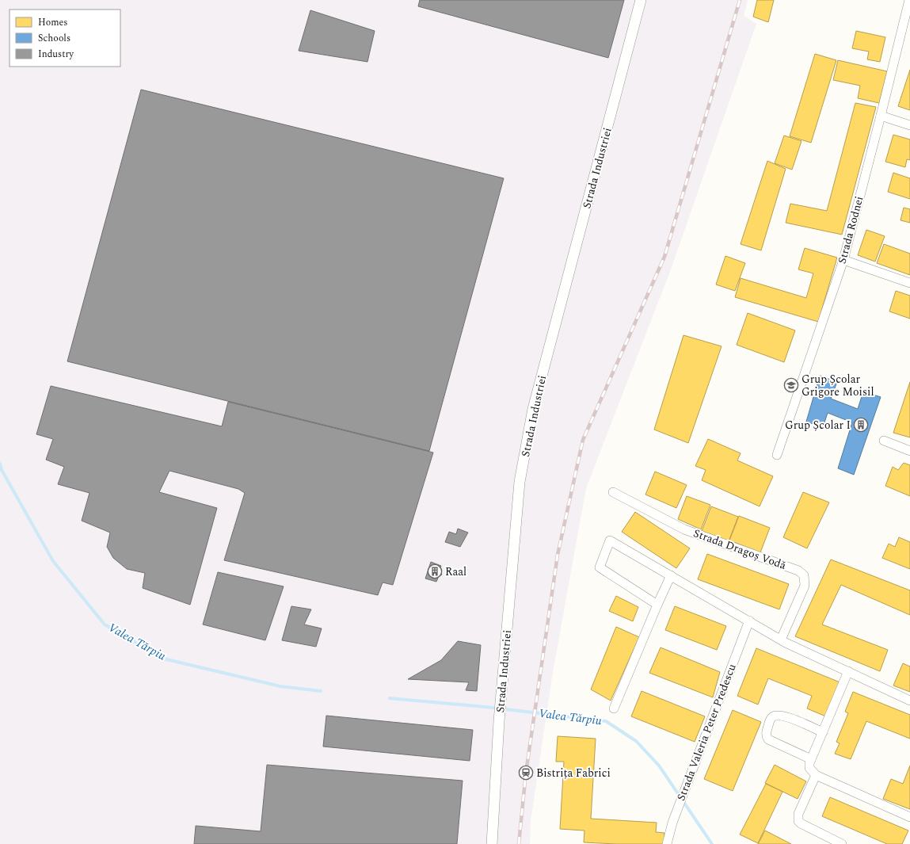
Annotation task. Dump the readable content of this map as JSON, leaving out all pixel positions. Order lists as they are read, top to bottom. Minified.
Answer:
{"streets":{"street":["Strada Industriei","Strada Rodnei","Strada Dragoș Vodă","Strada Valeria Peter Predescu"]},"water":["Valea Tărpiu"],"places":{"school or university":["Grup Școlar Grigore Moisil"],"building":["Grup Școlar I","Raal"],"station":["Bistrița Fabrici"]},"legend":["Homes","Schools","Industry"]}
